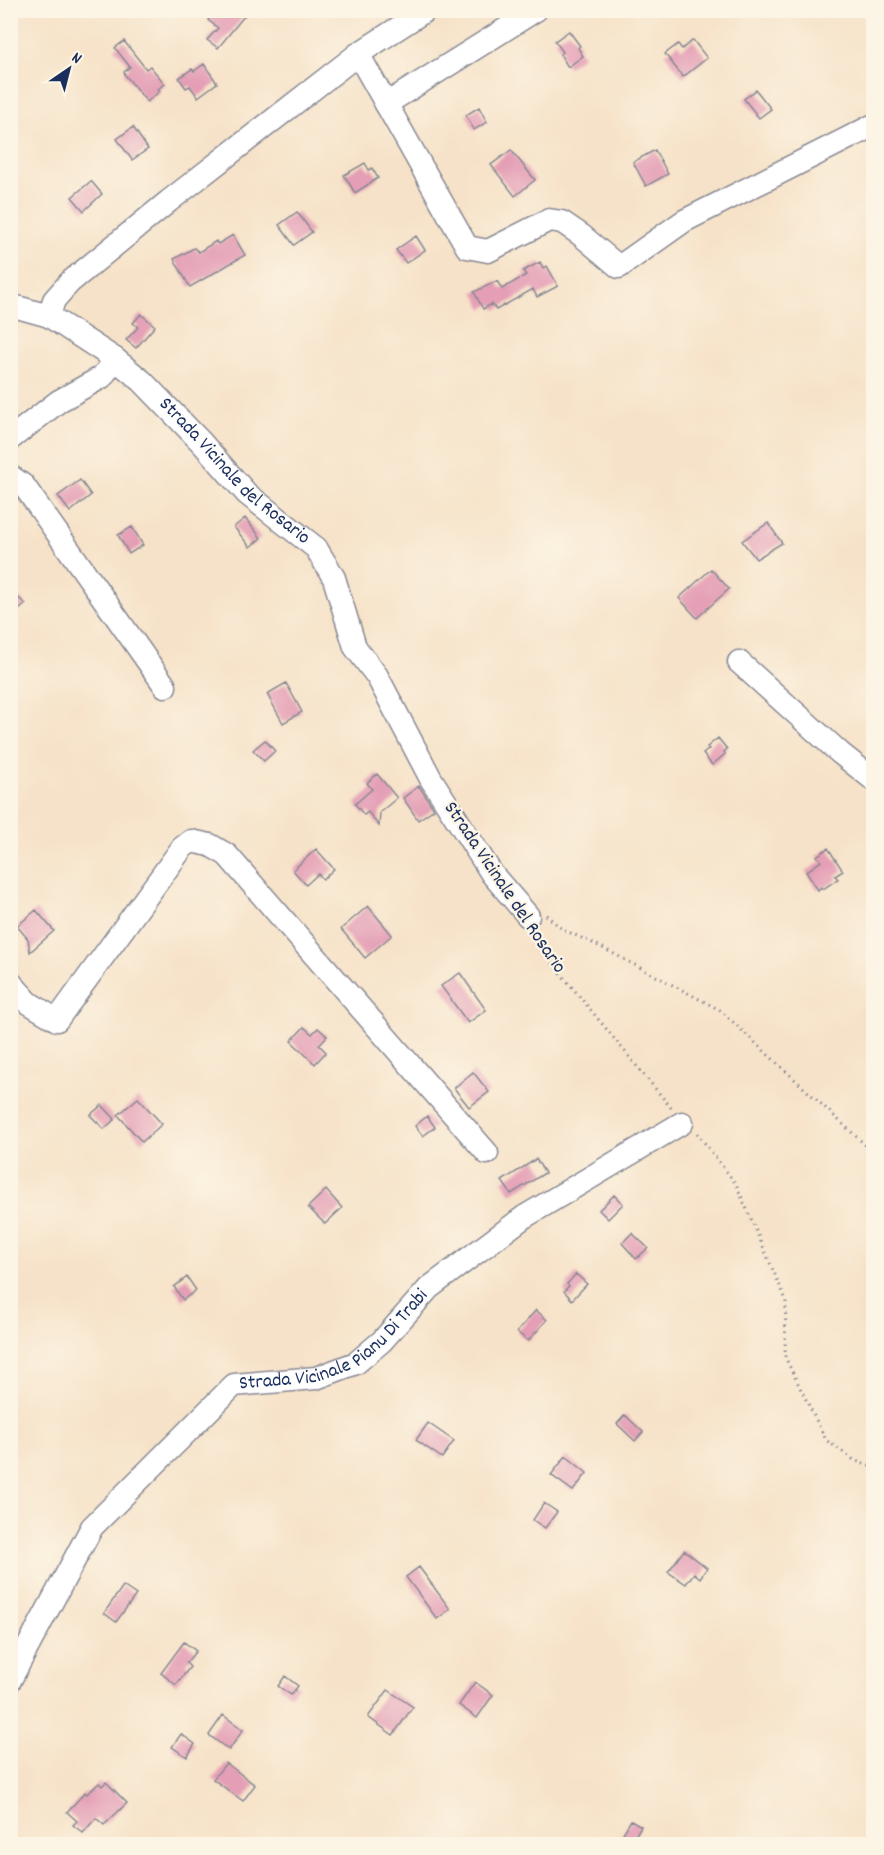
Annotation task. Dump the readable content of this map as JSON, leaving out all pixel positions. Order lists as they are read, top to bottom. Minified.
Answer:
{"streets":{"street":["Strada Vicinale del Rosario","Strada Vicinale Pianu Di Trabi"]},"crossings":[["Strada Vicinale del Rosario","Strada Vicinale Pianu Di Trabi"]],"north":"top right"}
